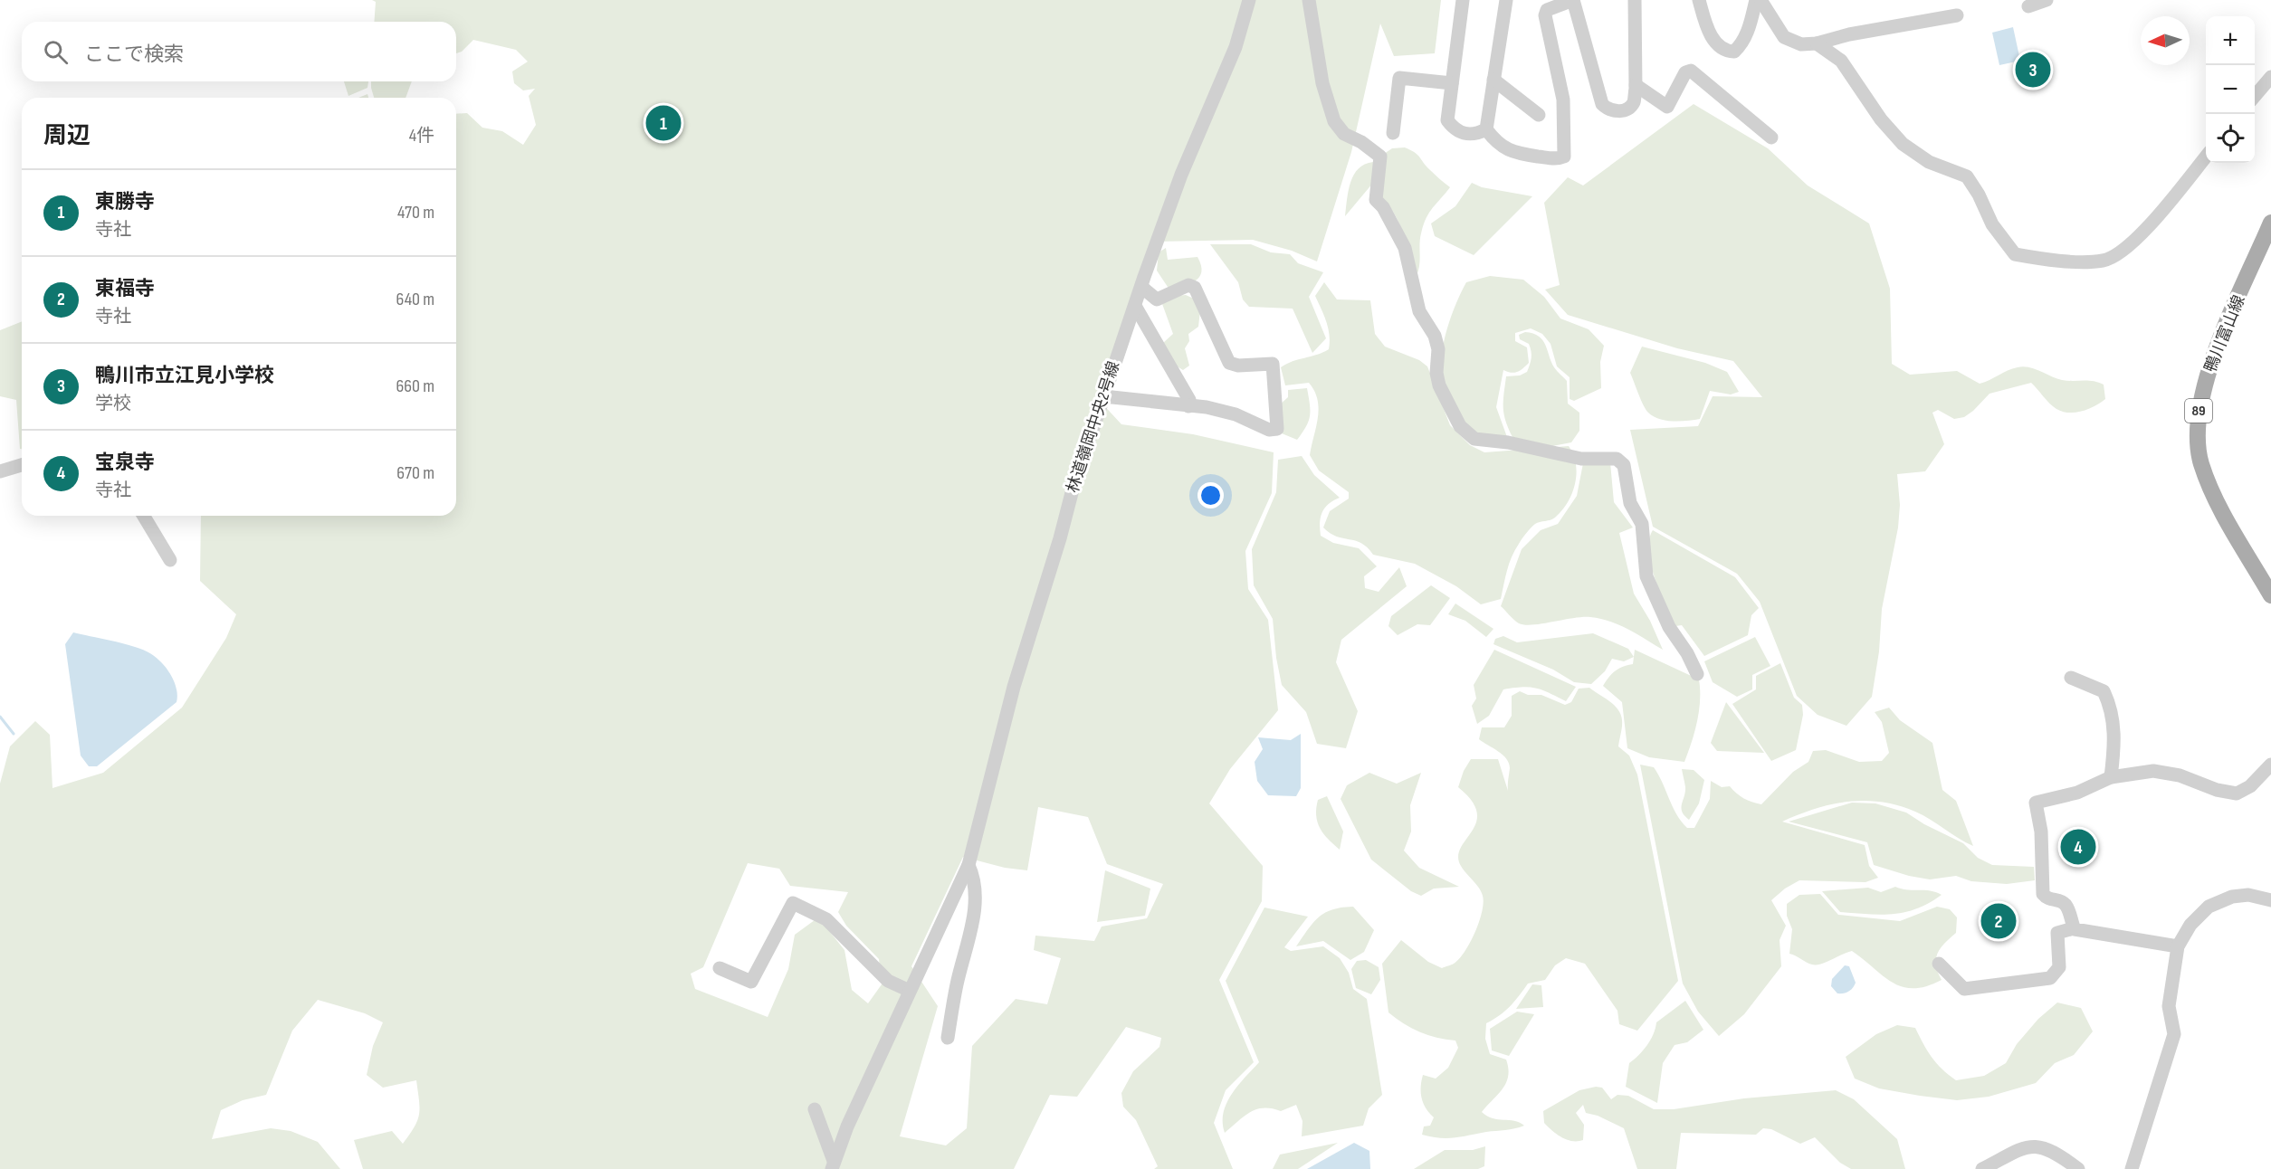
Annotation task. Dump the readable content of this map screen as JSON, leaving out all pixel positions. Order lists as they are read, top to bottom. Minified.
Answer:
{"streets":{"main road":["鴨川富山線","89"],"street":["林道嶺岡中央2号線"]},"north":"left","page":{"map_buttons":["+","−"],"search":"ここで検索","pins":["3","1","4","2"],"heading":["周辺","4件"],"list":[{"mark":"1","name":"東勝寺","note":"寺社","value":"470 m"},{"mark":"2","name":"東福寺","note":"寺社","value":"640 m"},{"mark":"3","name":"鴨川市立江見小学校","note":"学校","value":"660 m"},{"mark":"4","name":"宝泉寺","note":"寺社","value":"670 m"}]}}
